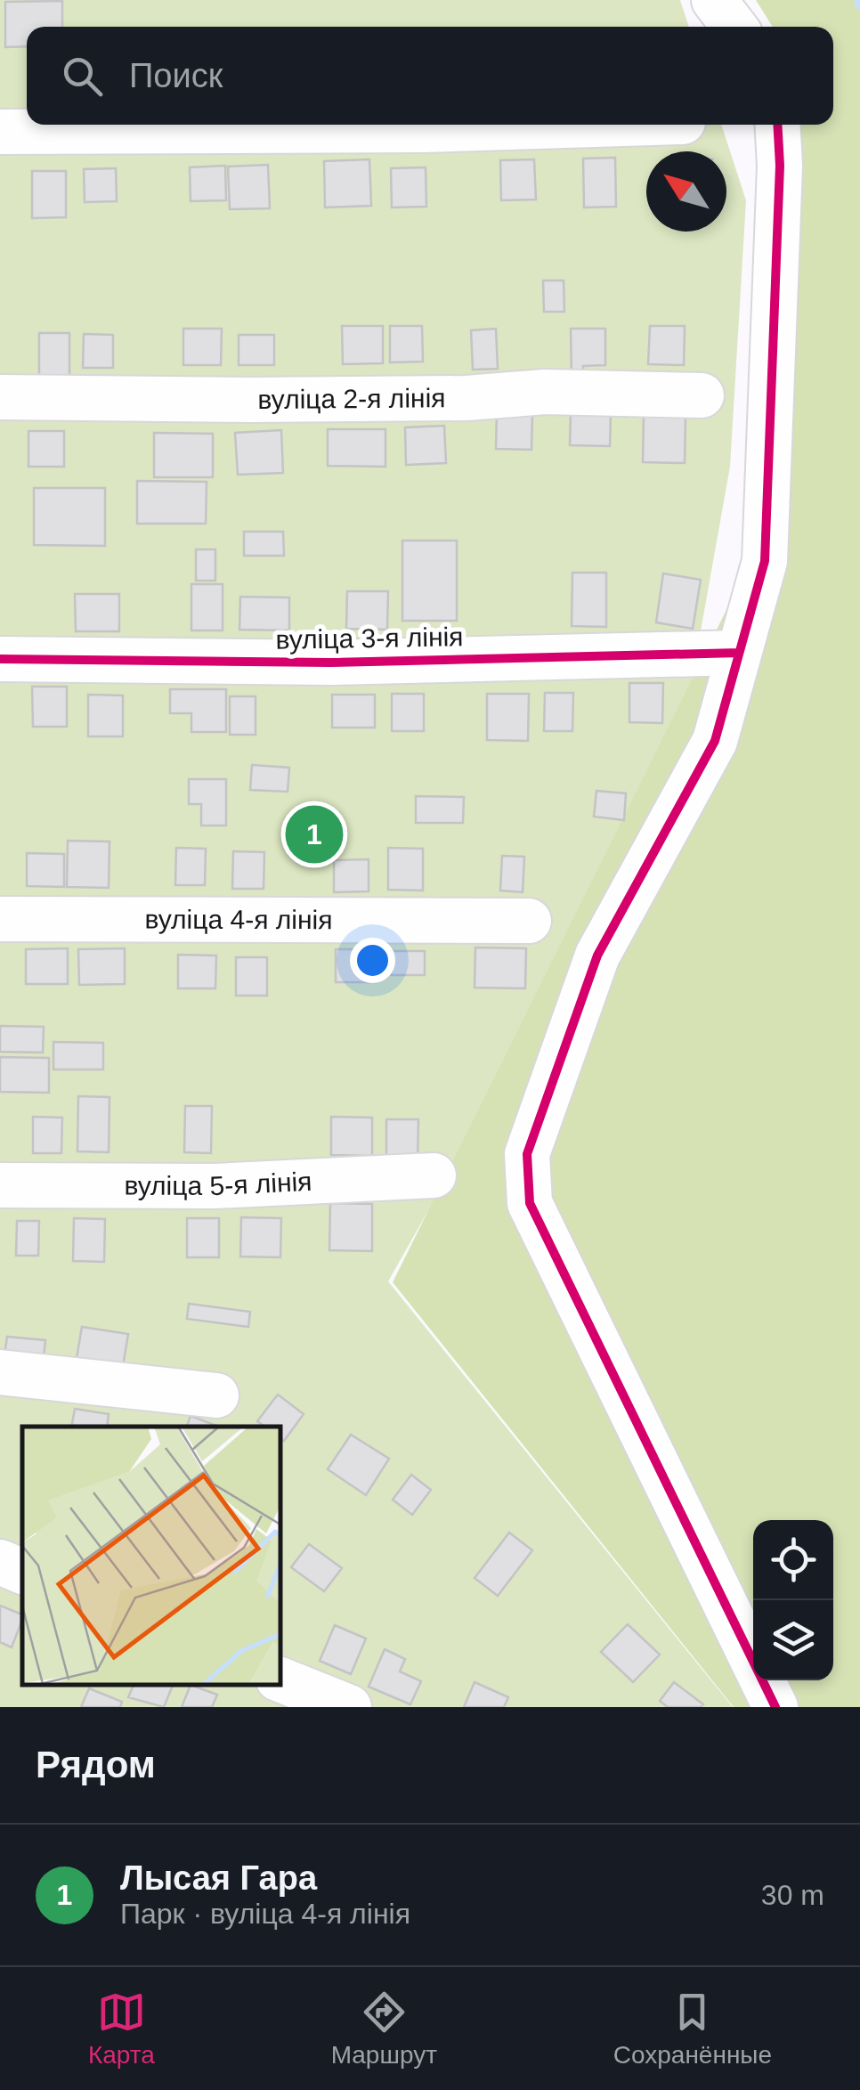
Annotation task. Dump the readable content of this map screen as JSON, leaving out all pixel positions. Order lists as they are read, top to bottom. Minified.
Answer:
{"streets":{"street":["вуліца 2-я лінія","вуліца 3-я лінія","вуліца 4-я лінія","вуліца 5-я лінія"]},"north":"top left","page":{"search":"Поиск","pins":"1","heading":"Рядом","list":[{"mark":"1","name":"Лысая Гара","note":"Парк · вуліца 4-я лінія","value":"30 m"}],"nav":["Карта","Маршрут","Сохранённые"]}}
